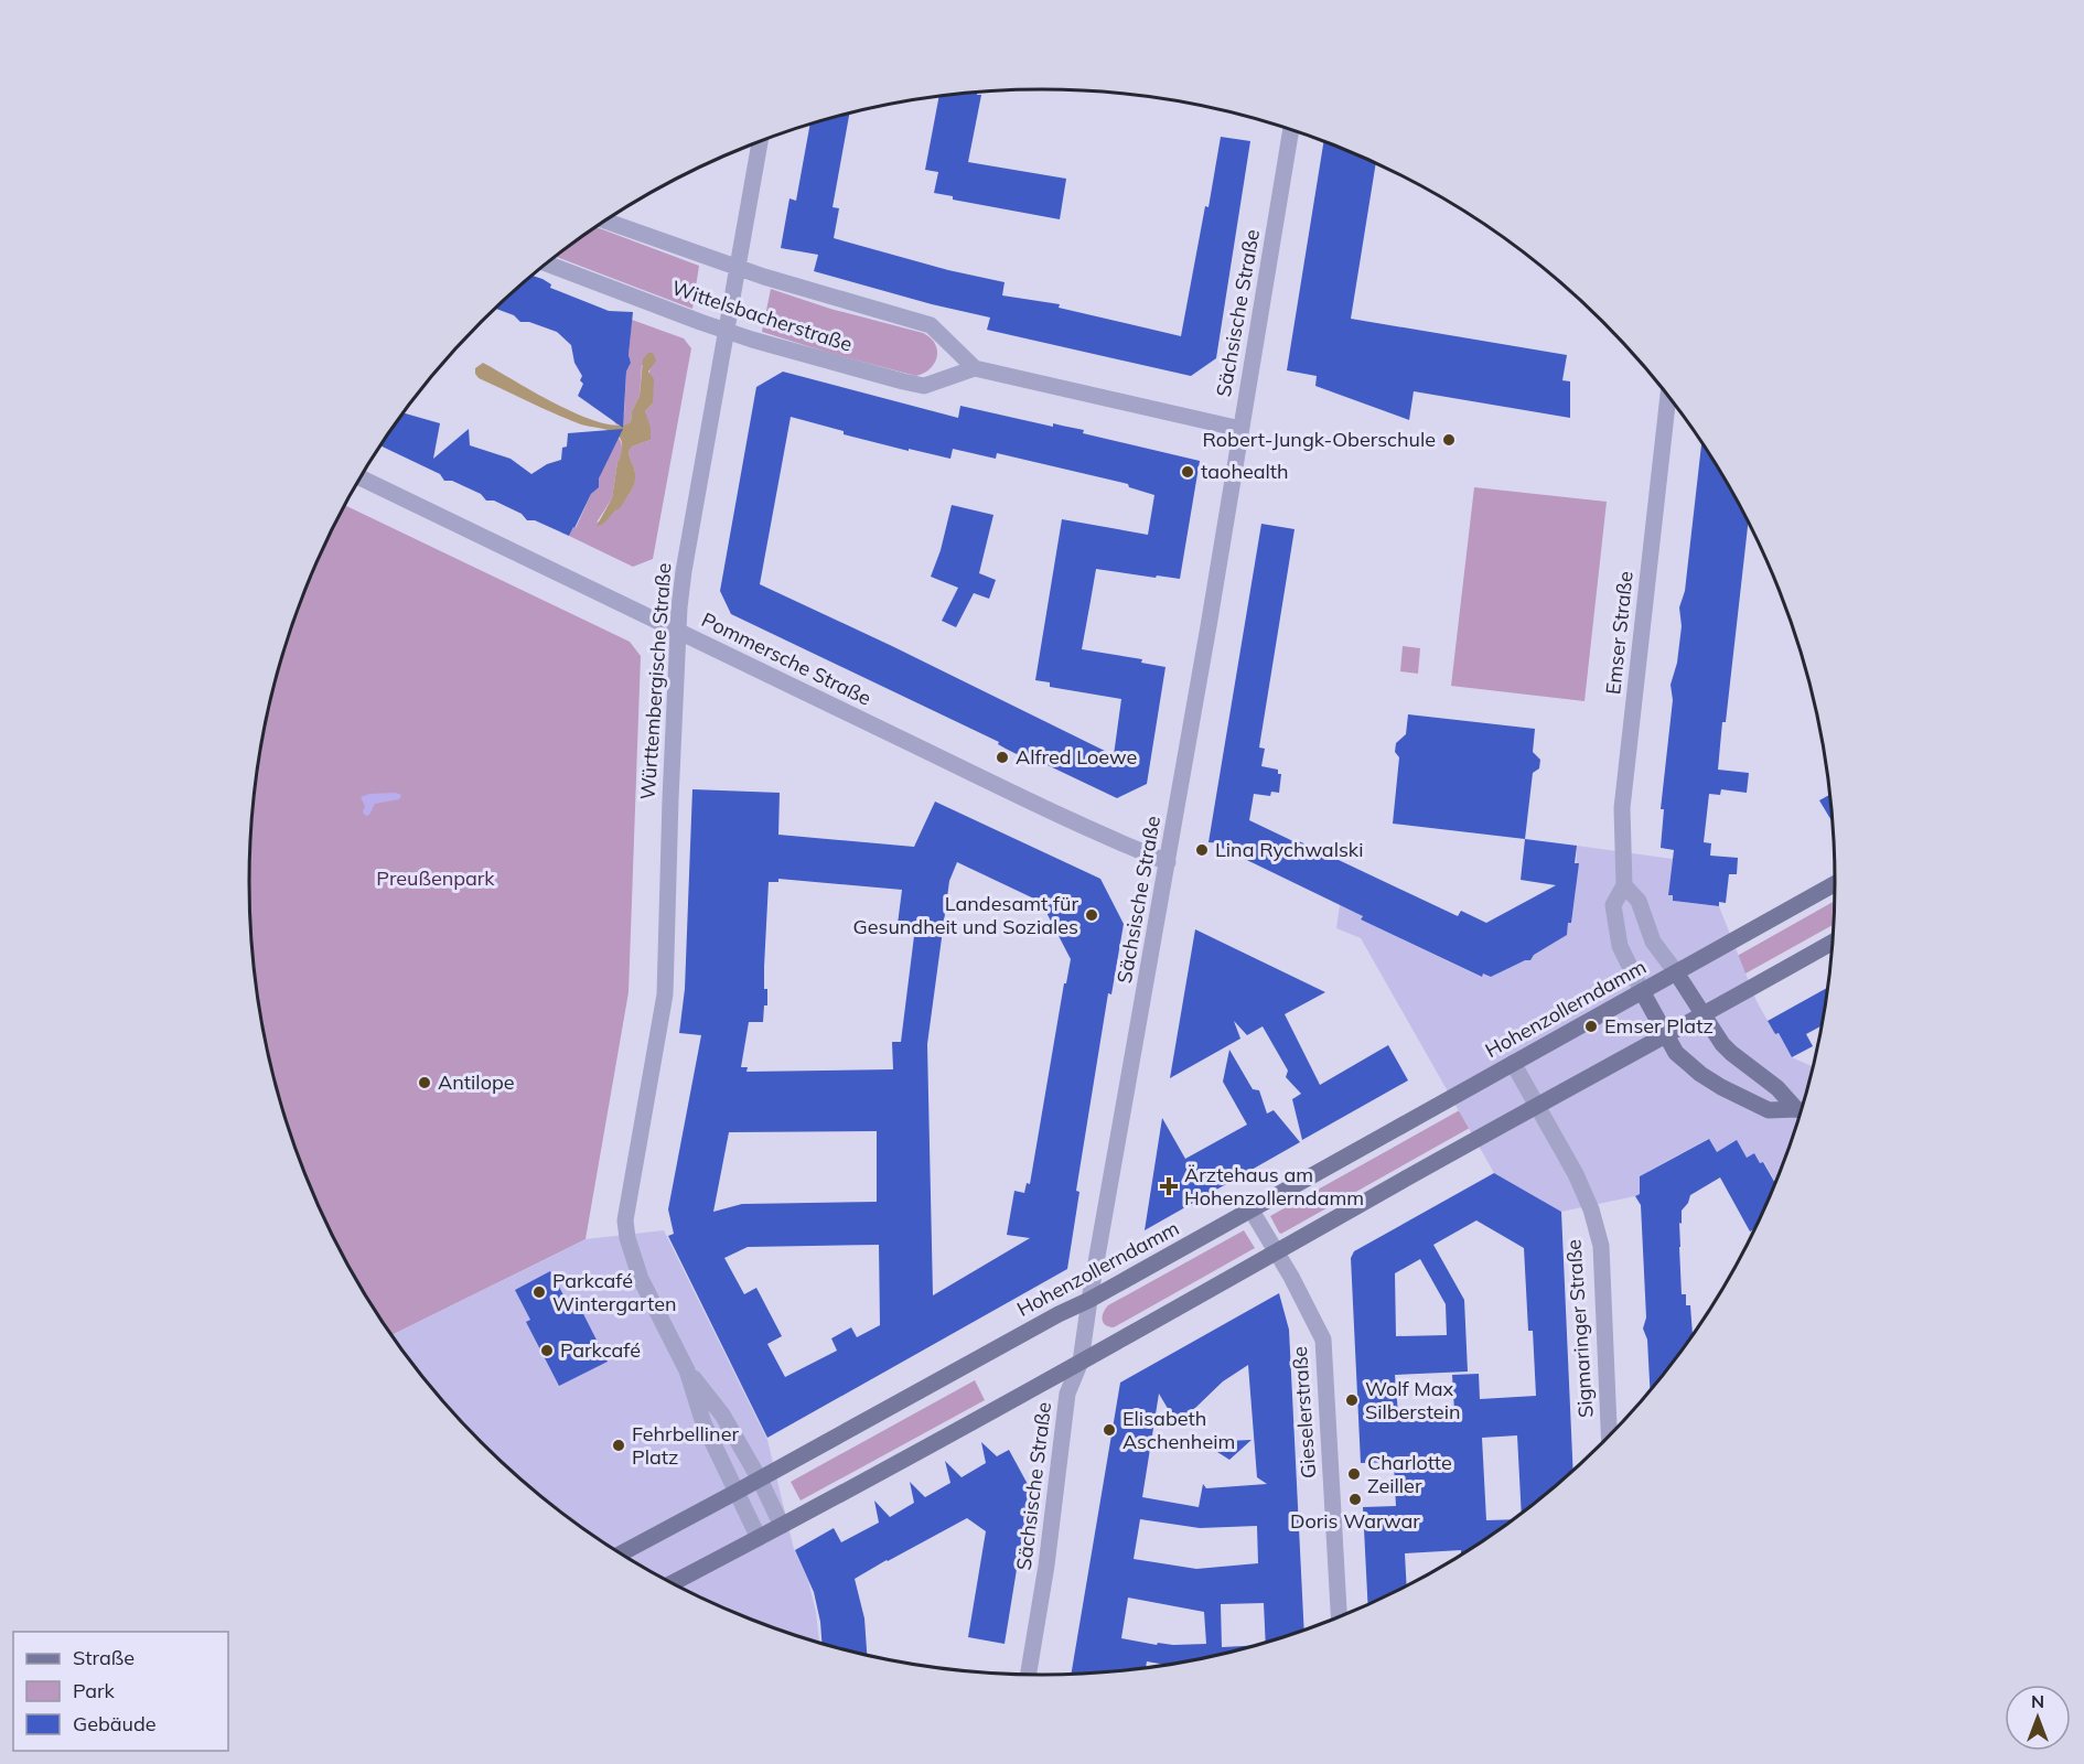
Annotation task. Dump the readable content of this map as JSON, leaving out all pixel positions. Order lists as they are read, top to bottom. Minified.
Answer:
{"streets":{"main road":["Hohenzollerndamm"],"street":["Sächsische Straße","Wittelsbacherstraße","Emser Straße","Pommersche Straße","Württembergische Straße","Sigmaringer Straße","Gieselerstraße"]},"crossings":[["Sächsische Straße","Pommersche Straße"],["Sächsische Straße","Hohenzollerndamm"],["Wittelsbacherstraße","Württembergische Straße"],["Emser Straße","Hohenzollerndamm"],["Pommersche Straße","Württembergische Straße"],["Hohenzollerndamm","Sigmaringer Straße"],["Hohenzollerndamm","Gieselerstraße"]],"parks":["Preußenpark"],"places":{"other":["Robert-Jungk-Oberschule","taohealth","Alfred Loewe","Lina Rychwalski","Landesamt für Gesundheit und Soziales","Emser Platz","Antilope","Parkcafé Wintergarten","Parkcafé","Wolf Max Silberstein","Elisabeth Aschenheim","Fehrbelliner Platz","Charlotte Zeiller","Doris Warwar"],"health":["Ärztehaus am Hohenzollerndamm"]},"legend":["Straße","Park","Gebäude"],"north":"top"}
